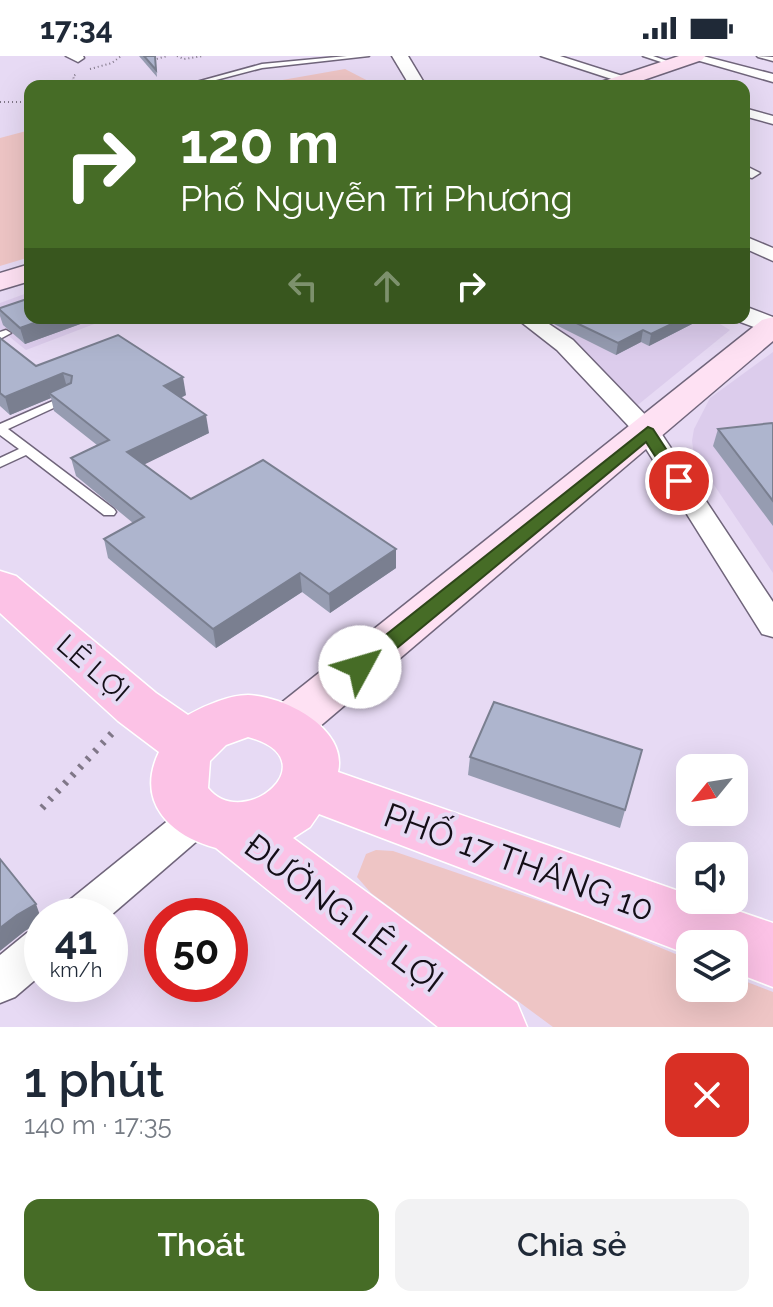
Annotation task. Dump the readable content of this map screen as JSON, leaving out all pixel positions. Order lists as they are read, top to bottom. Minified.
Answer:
{"streets":{"main road":["LÊ LỢI","PHỐ 17 THÁNG 10","ĐƯỜNG LÊ LỢI"]},"crossings":[["LÊ LỢI","PHỐ 17 THÁNG 10"],["LÊ LỢI","ĐƯỜNG LÊ LỢI"],["PHỐ 17 THÁNG 10","ĐƯỜNG LÊ LỢI"]],"north":"bottom left","page":{"status":"17:34","turn":["120 m","Phố Nguyễn Tri Phương"],"speed":"41 km/h","limit":"50","heading":["1 phút","140 m · 17:35"],"buttons":["Thoát","Chia sẻ"]}}
